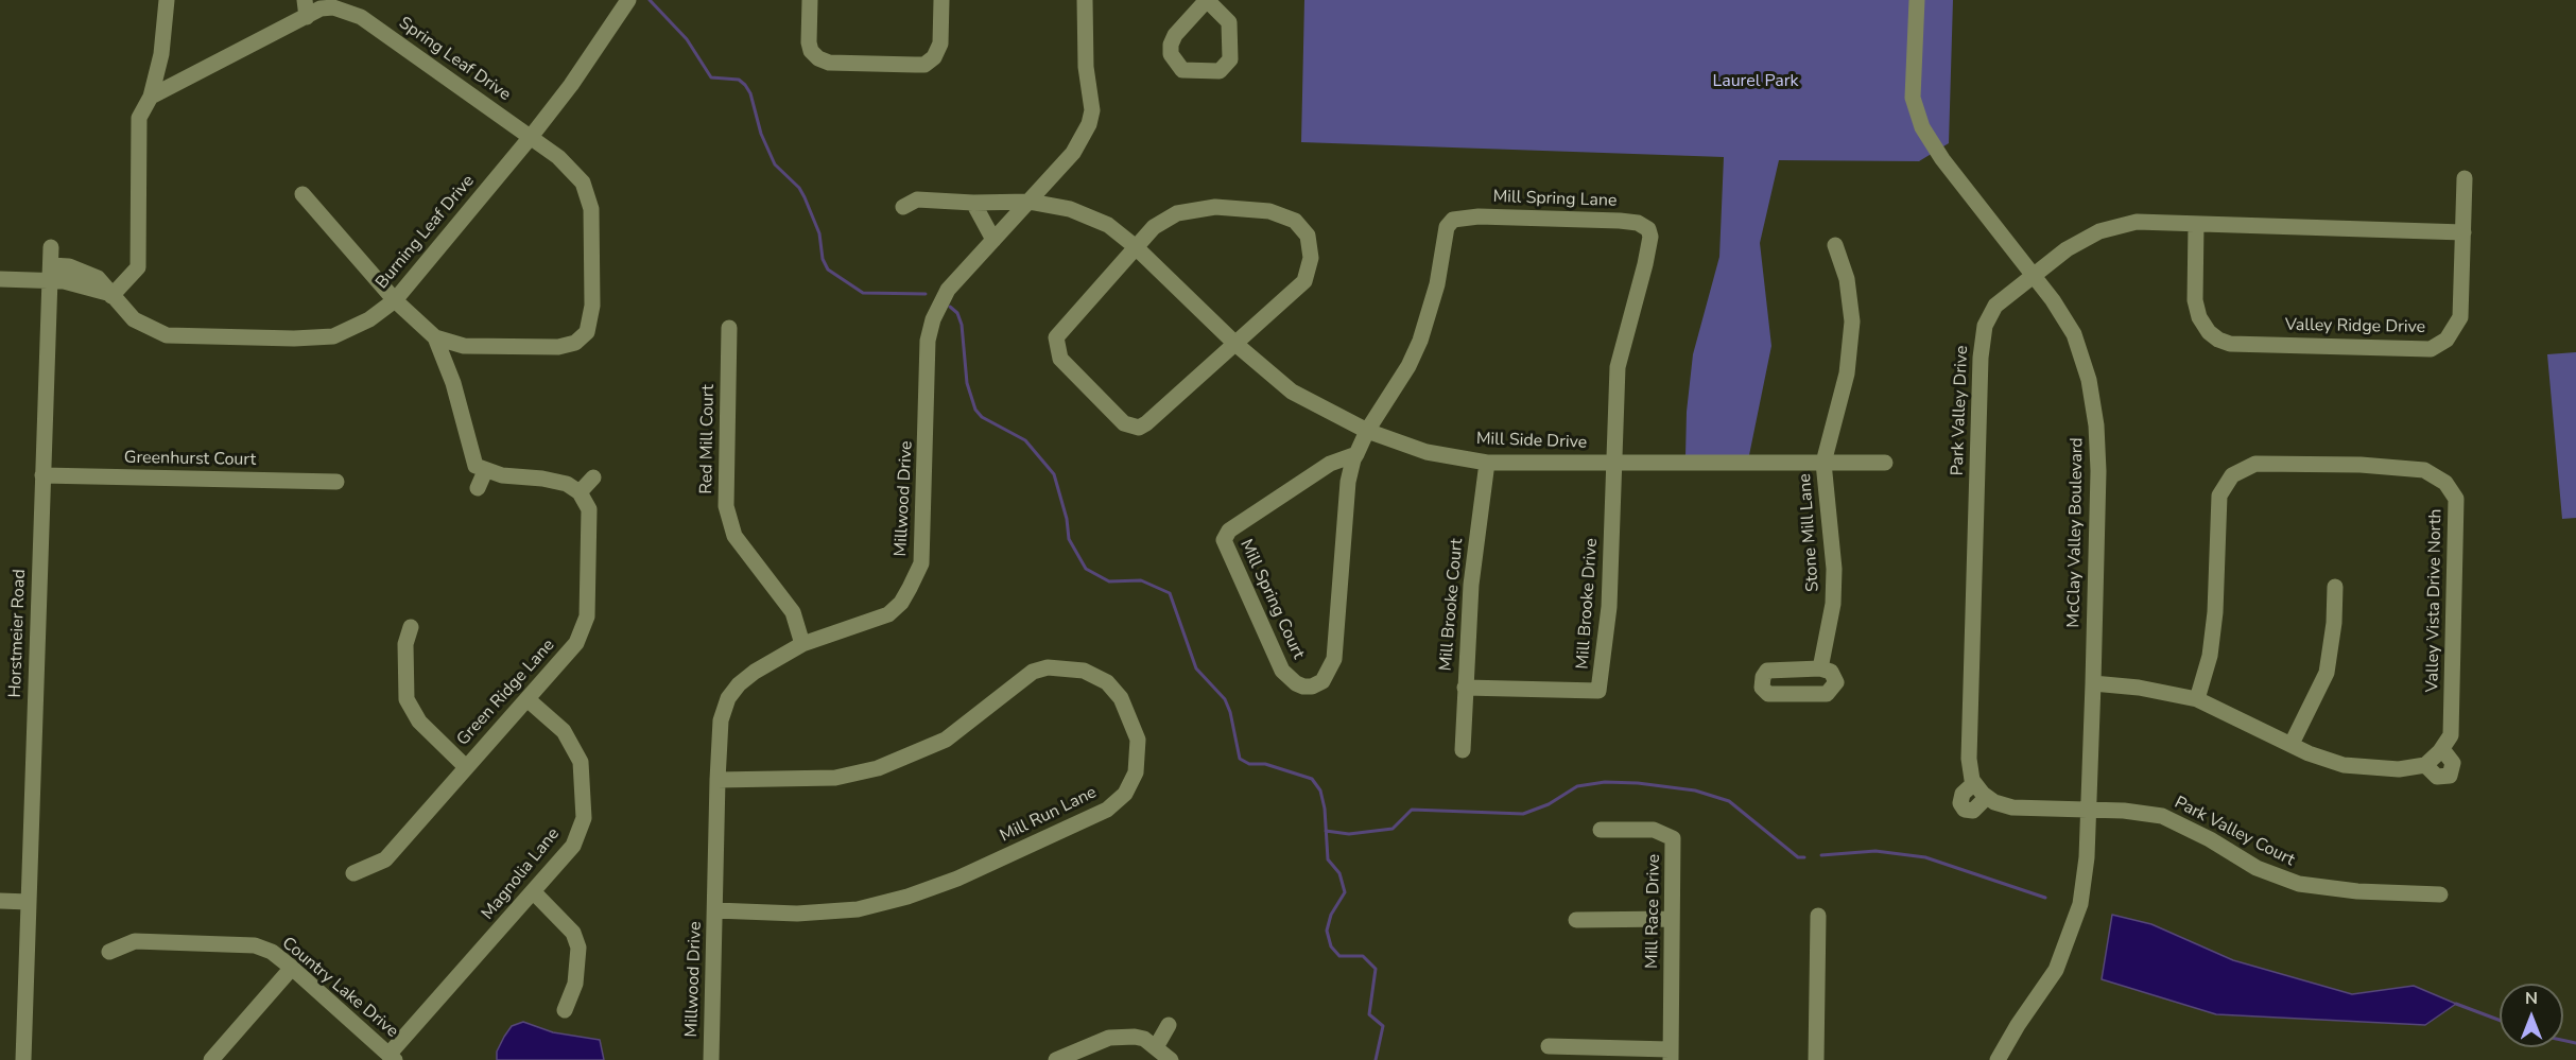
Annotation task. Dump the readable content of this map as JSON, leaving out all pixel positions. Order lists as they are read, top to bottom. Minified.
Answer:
{"streets":{"street":["Spring Leaf Drive","Mill Spring Lane","Burning Leaf Drive","Valley Ridge Drive","Park Valley Drive","Red Mill Court","Mill Side Drive","Greenhurst Court","Millwood Drive","Stone Mill Lane","McClay Valley Boulevard","Mill Spring Court","Valley Vista Drive North","Mill Brooke Drive","Mill Brooke Court","Horstmeier Road","Green Ridge Lane","Mill Run Lane","Park Valley Court","Magnolia Lane","Mill Race Drive","Country Lake Drive"]},"crossings":[["Spring Leaf Drive","Burning Leaf Drive"],["Mill Spring Lane","Mill Side Drive"],["Mill Spring Lane","Mill Spring Court"],["Mill Spring Lane","Mill Brooke Drive"],["Burning Leaf Drive","Horstmeier Road"],["Valley Ridge Drive","Park Valley Drive"],["Park Valley Drive","McClay Valley Boulevard"],["Red Mill Court","Millwood Drive"],["Mill Side Drive","Millwood Drive"],["Mill Side Drive","Stone Mill Lane"],["Mill Side Drive","Mill Spring Court"],["Mill Side Drive","Mill Brooke Drive"],["Mill Side Drive","Mill Brooke Court"],["Greenhurst Court","Horstmeier Road"],["Millwood Drive","Mill Run Lane"],["McClay Valley Boulevard","Park Valley Court"],["Mill Brooke Drive","Mill Brooke Court"],["Green Ridge Lane","Magnolia Lane"],["Magnolia Lane","Country Lake Drive"]],"parks":["Laurel Park"],"north":"top"}
